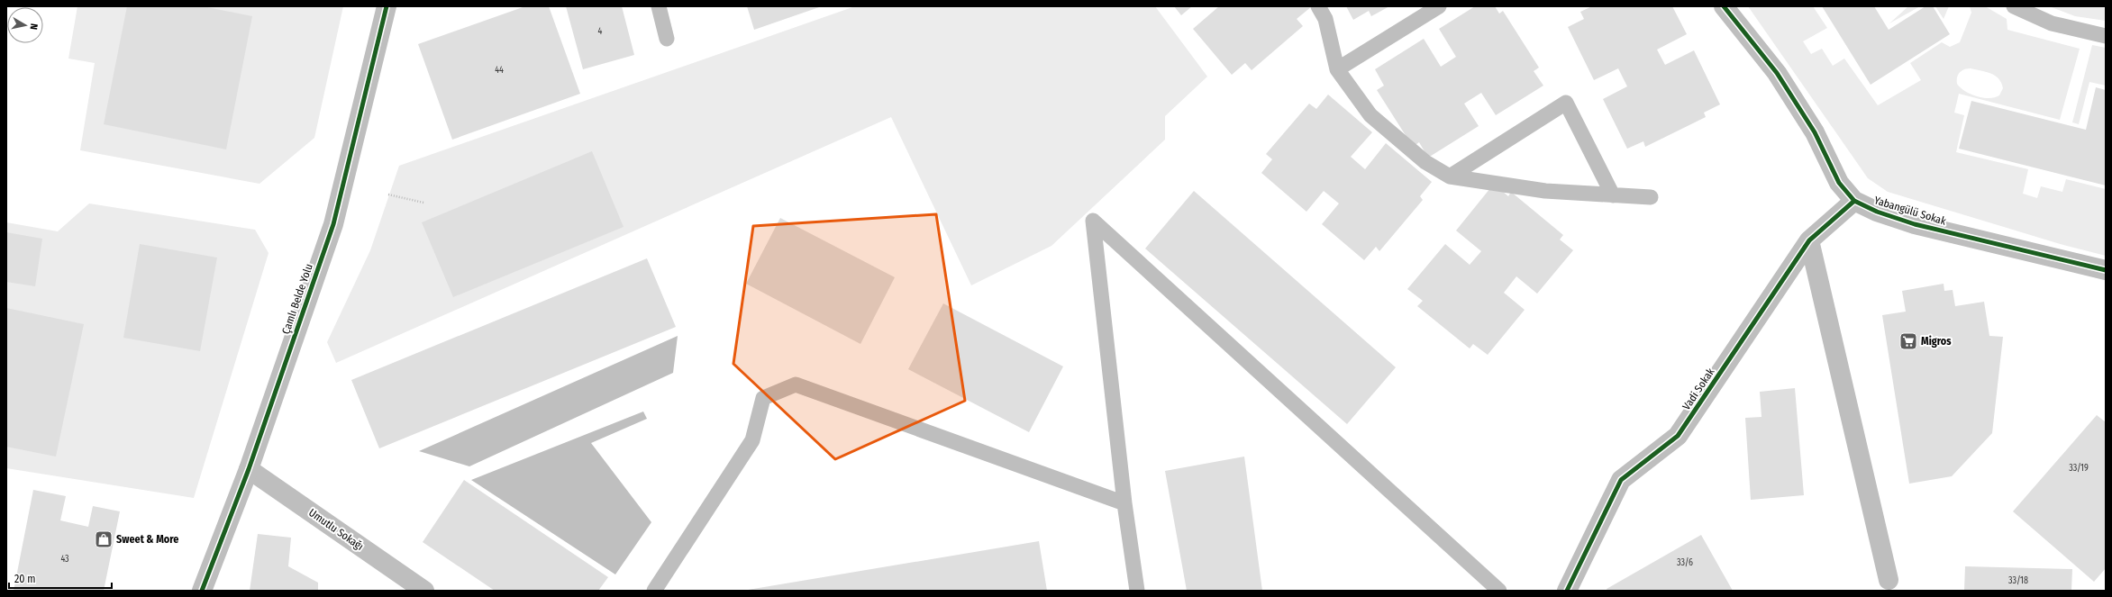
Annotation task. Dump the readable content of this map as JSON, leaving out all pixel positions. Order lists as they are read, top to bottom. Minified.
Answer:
{"streets":{"street":["Yabangülü Sokak","Çamlı Belde Yolu","Vadi Sokak","Umutlu Sokağı"]},"crossings":[["Yabangülü Sokak","Vadi Sokak"],["Çamlı Belde Yolu","Umutlu Sokağı"]],"places":{"supermarket":["Migros"],"shop":["Sweet & More"]},"house_numbers":["4","44","33/19","43","33/6","33/18"],"scale_bar":"20 m","north":"right"}
